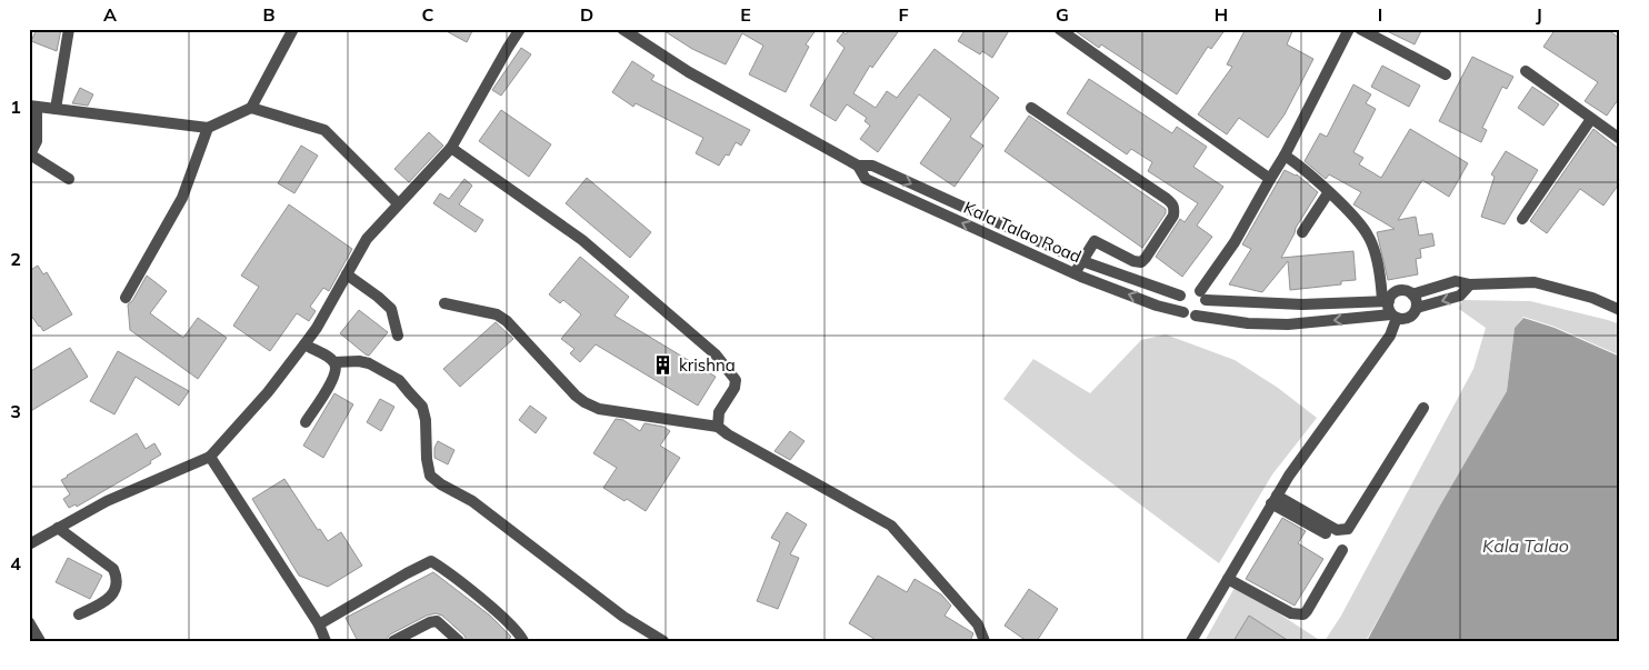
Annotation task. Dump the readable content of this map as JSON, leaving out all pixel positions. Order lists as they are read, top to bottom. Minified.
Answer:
{"streets":{"street":["Kala Talao Road"]},"water":["Kala Talao"],"places":{"building":["krishna"]},"grid":{"columns":["A","B","C","D","E","F","G","H","I","J"],"rows":["1","2","3","4"]}}
